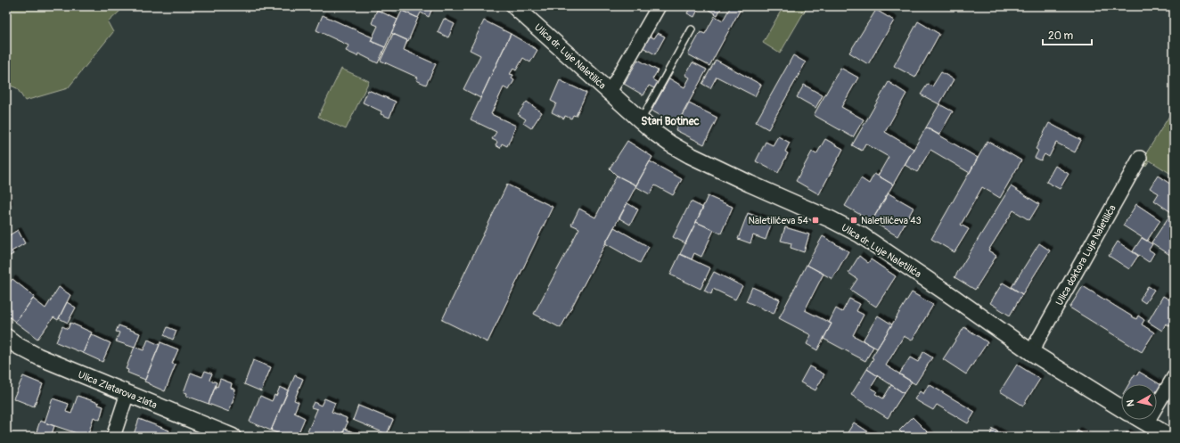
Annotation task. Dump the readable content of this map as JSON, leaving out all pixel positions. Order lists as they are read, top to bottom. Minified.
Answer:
{"streets":{"street":["Ulica dr. Luje Naletilića","Ulica doktora Luje Naletilića","Ulica Zlatarova zlata"]},"crossings":[["Ulica dr. Luje Naletilića","Ulica doktora Luje Naletilića"]],"districts":["Stari Botinec"],"places":{"transit":["Naletilićeva 54","Naletilićeva 43"]},"scale_bar":"20 m","north":"left"}
